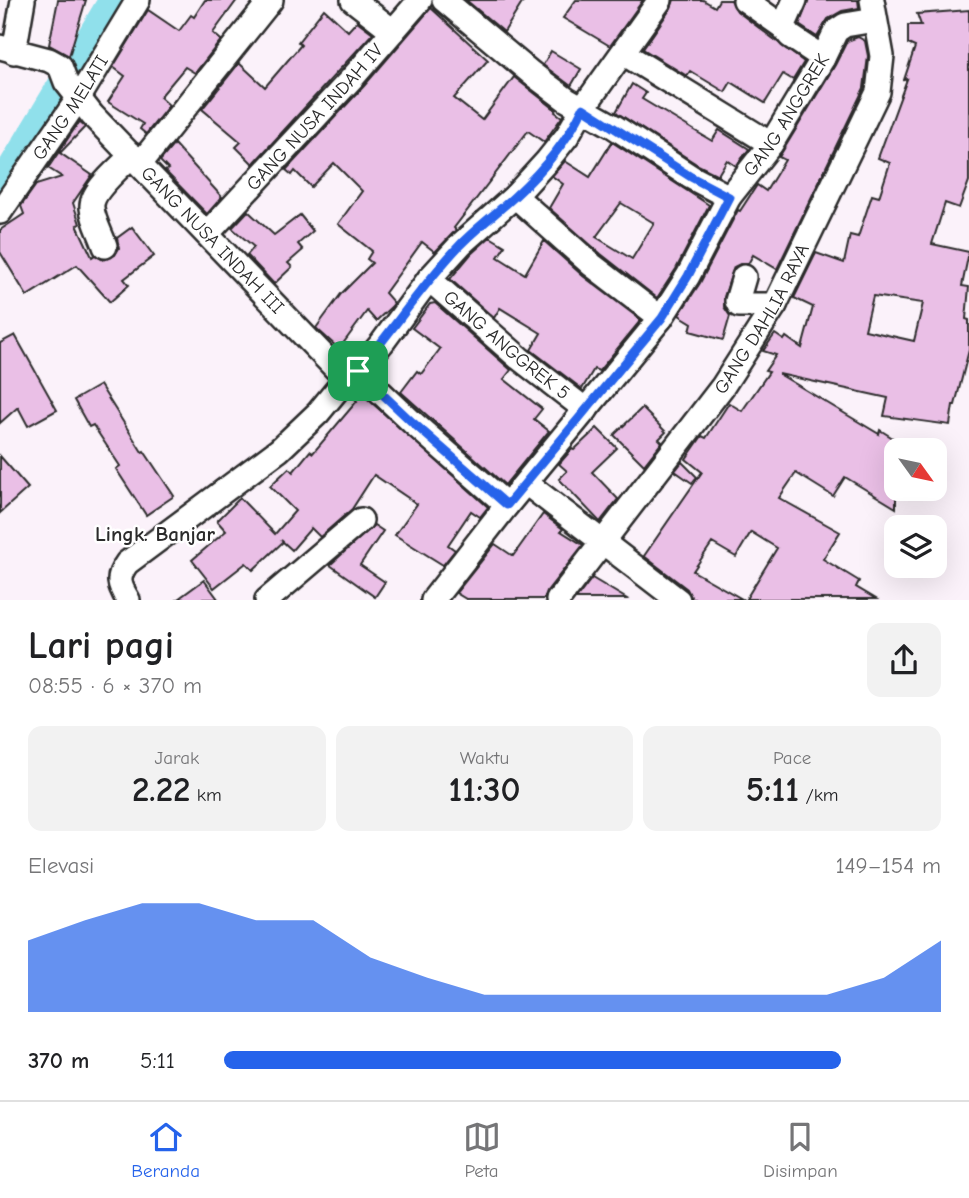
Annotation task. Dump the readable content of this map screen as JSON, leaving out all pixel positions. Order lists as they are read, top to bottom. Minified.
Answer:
{"streets":{"street":["GANG MELATI","GANG ANGGREK","GANG NUSA INDAH IV","GANG NUSA INDAH III","GANG DAHLIA RAYA","GANG ANGGREK 5"]},"crossings":[["GANG MELATI","GANG NUSA INDAH III"],["GANG ANGGREK","GANG NUSA INDAH III"],["GANG ANGGREK","GANG DAHLIA RAYA"],["GANG ANGGREK","GANG ANGGREK 5"],["GANG NUSA INDAH IV","GANG NUSA INDAH III"]],"districts":["Lingk. Banjar"],"north":"bottom right","page":{"heading":["Lari pagi","08:55 · 6 × 370 m"],"stats":[["Jarak","2.22 km"],["Waktu","11:30"],["Pace","5:11 /km"]],"chart":["Elevasi","149–154 m"],"list":[{"name":"370 m","note":"5:11"}],"tabs":["Beranda","Peta","Disimpan"]}}
